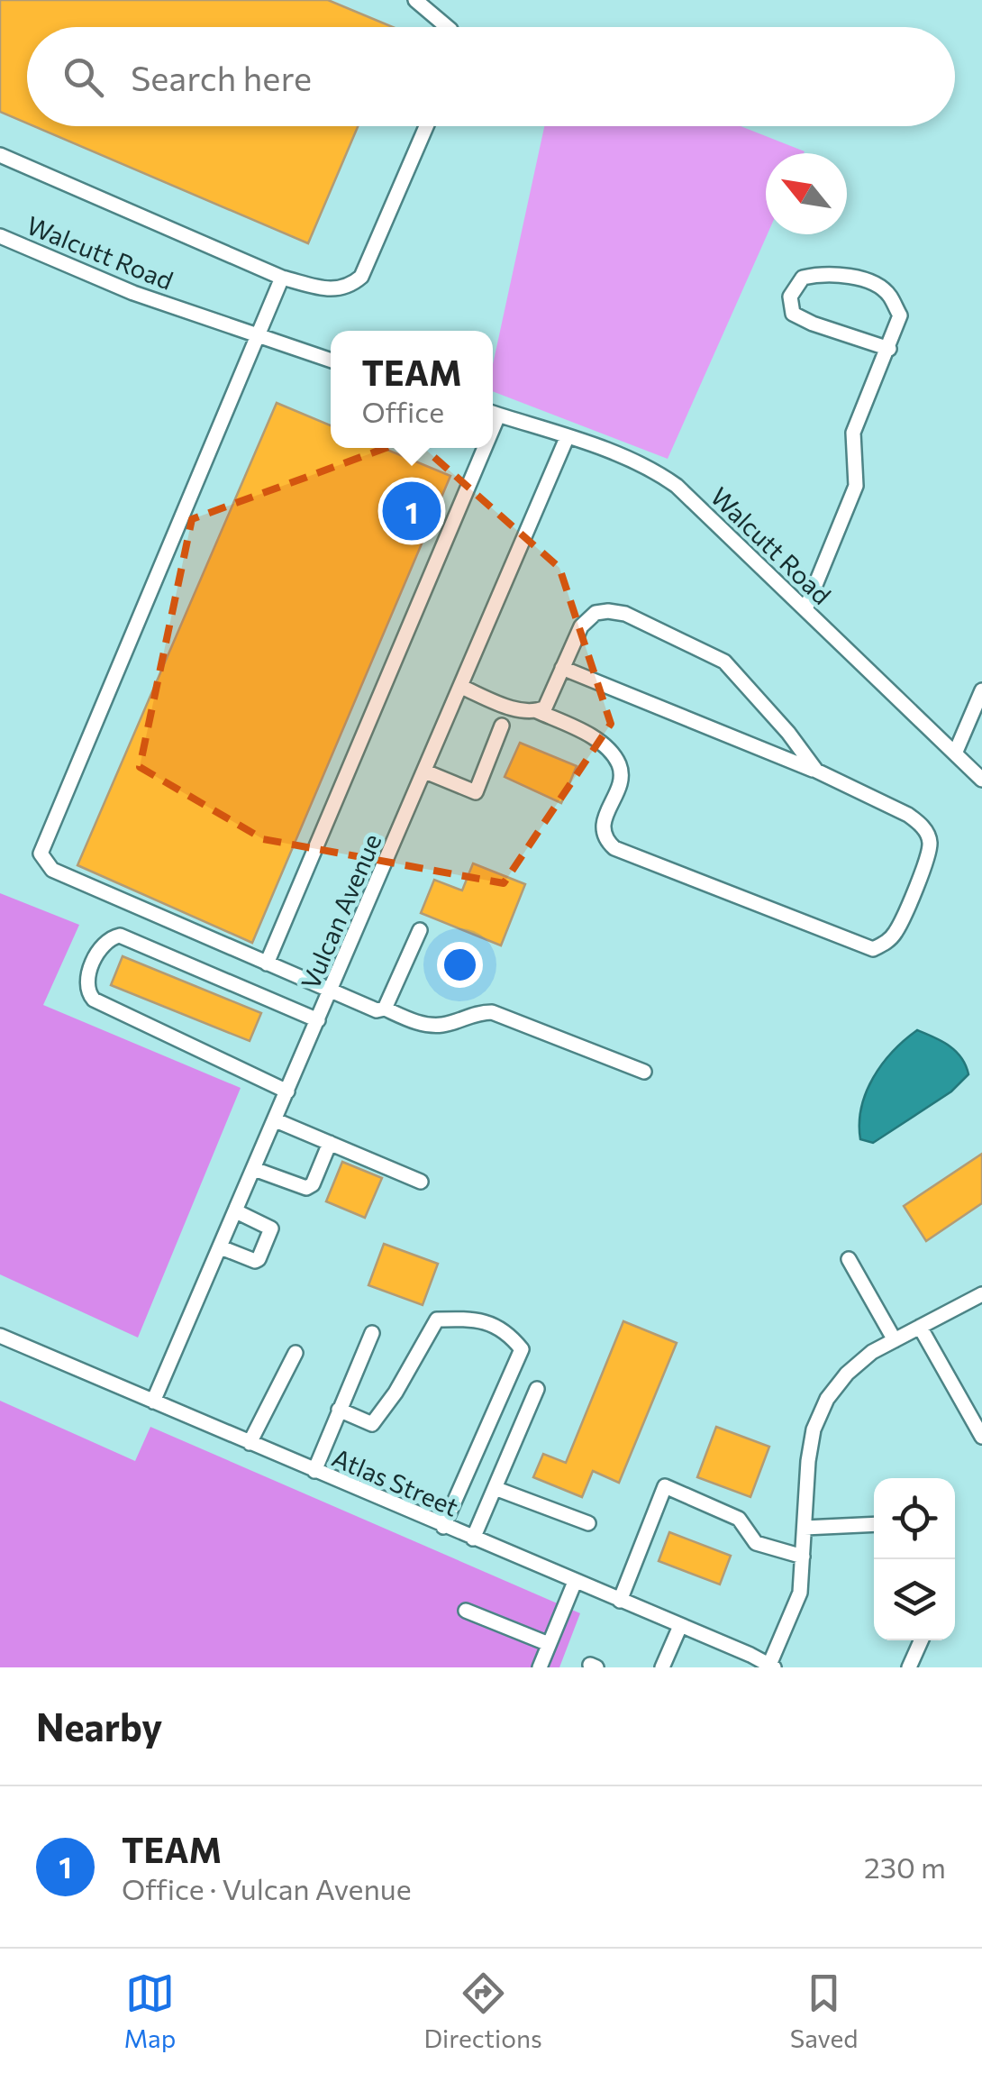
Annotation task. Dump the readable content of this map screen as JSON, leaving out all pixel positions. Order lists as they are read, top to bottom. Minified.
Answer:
{"streets":{"street":["Walcutt Road","Vulcan Avenue","Atlas Street"]},"crossings":[["Walcutt Road","Vulcan Avenue"],["Vulcan Avenue","Atlas Street"]],"north":"top left","page":{"search":"Search here","popup":["TEAM","Office"],"pins":"1","heading":"Nearby","list":[{"mark":"1","name":"TEAM","note":"Office · Vulcan Avenue","value":"230 m"}],"nav":["Map","Directions","Saved"]}}
